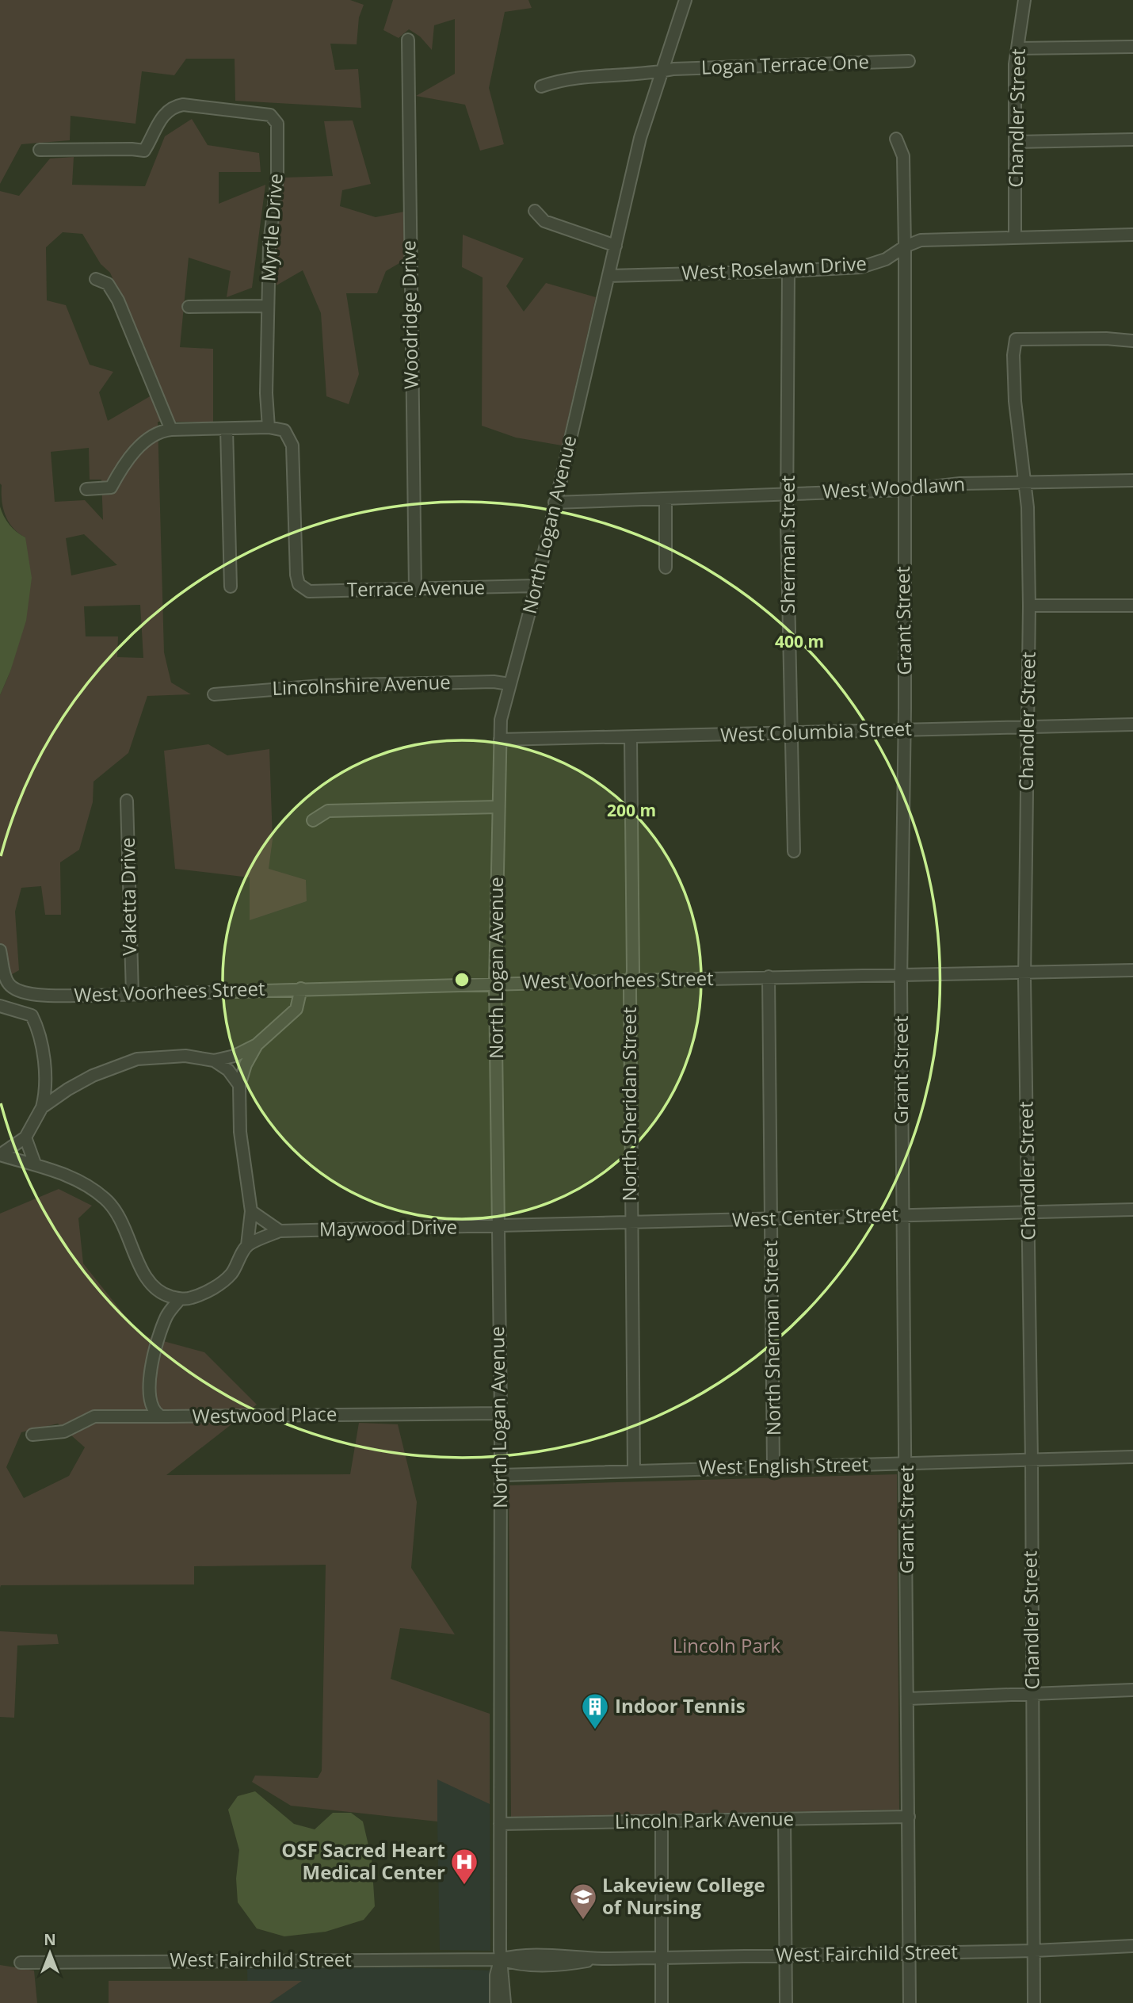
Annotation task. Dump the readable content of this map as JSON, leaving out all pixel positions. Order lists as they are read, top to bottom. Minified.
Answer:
{"streets":{"street":["Logan Terrace One","Chandler Street","Myrtle Drive","West Roselawn Drive","Woodridge Drive","West Woodlawn","North Logan Avenue","Sherman Street","Terrace Avenue","Grant Street","Lincolnshire Avenue","West Columbia Street","Vaketta Drive","West Voorhees Street","North Sheridan Street","West Center Street","Maywood Drive","North Sherman Street","Westwood Place","West English Street","Lincoln Park Avenue","West Fairchild Street"]},"crossings":[["Logan Terrace One","North Logan Avenue"],["Chandler Street","West Roselawn Drive"],["Chandler Street","West Woodlawn"],["Chandler Street","West Columbia Street"],["Chandler Street","West Voorhees Street"],["Chandler Street","West Center Street"],["Chandler Street","West English Street"],["Chandler Street","West Fairchild Street"],["Myrtle Drive","Terrace Avenue"],["West Roselawn Drive","North Logan Avenue"],["West Roselawn Drive","Sherman Street"],["West Roselawn Drive","Grant Street"],["Woodridge Drive","Terrace Avenue"],["West Woodlawn","North Logan Avenue"],["West Woodlawn","Sherman Street"],["West Woodlawn","Grant Street"],["North Logan Avenue","Terrace Avenue"],["North Logan Avenue","Lincolnshire Avenue"],["North Logan Avenue","West Columbia Street"],["North Logan Avenue","West Voorhees Street"],["North Logan Avenue","West Center Street"],["North Logan Avenue","Maywood Drive"],["North Logan Avenue","Westwood Place"],["North Logan Avenue","West English Street"],["North Logan Avenue","Lincoln Park Avenue"],["North Logan Avenue","West Fairchild Street"],["Sherman Street","West Columbia Street"],["Grant Street","West Columbia Street"],["Grant Street","West Voorhees Street"],["Grant Street","West Center Street"],["Grant Street","West English Street"],["Grant Street","Lincoln Park Avenue"],["Grant Street","West Fairchild Street"],["West Columbia Street","North Sheridan Street"],["Vaketta Drive","West Voorhees Street"],["West Voorhees Street","North Sheridan Street"],["West Voorhees Street","North Sherman Street"],["North Sheridan Street","West Center Street"],["North Sheridan Street","West English Street"],["West Center Street","Maywood Drive"],["West Center Street","North Sherman Street"],["North Sherman Street","West English Street"]],"parks":["Lincoln Park"],"places":{"building":["Indoor Tennis"],"hospital":["OSF Sacred Heart Medical Center"],"school or university":["Lakeview College of Nursing"]},"north":"top","rings":["400 m","200 m"]}
